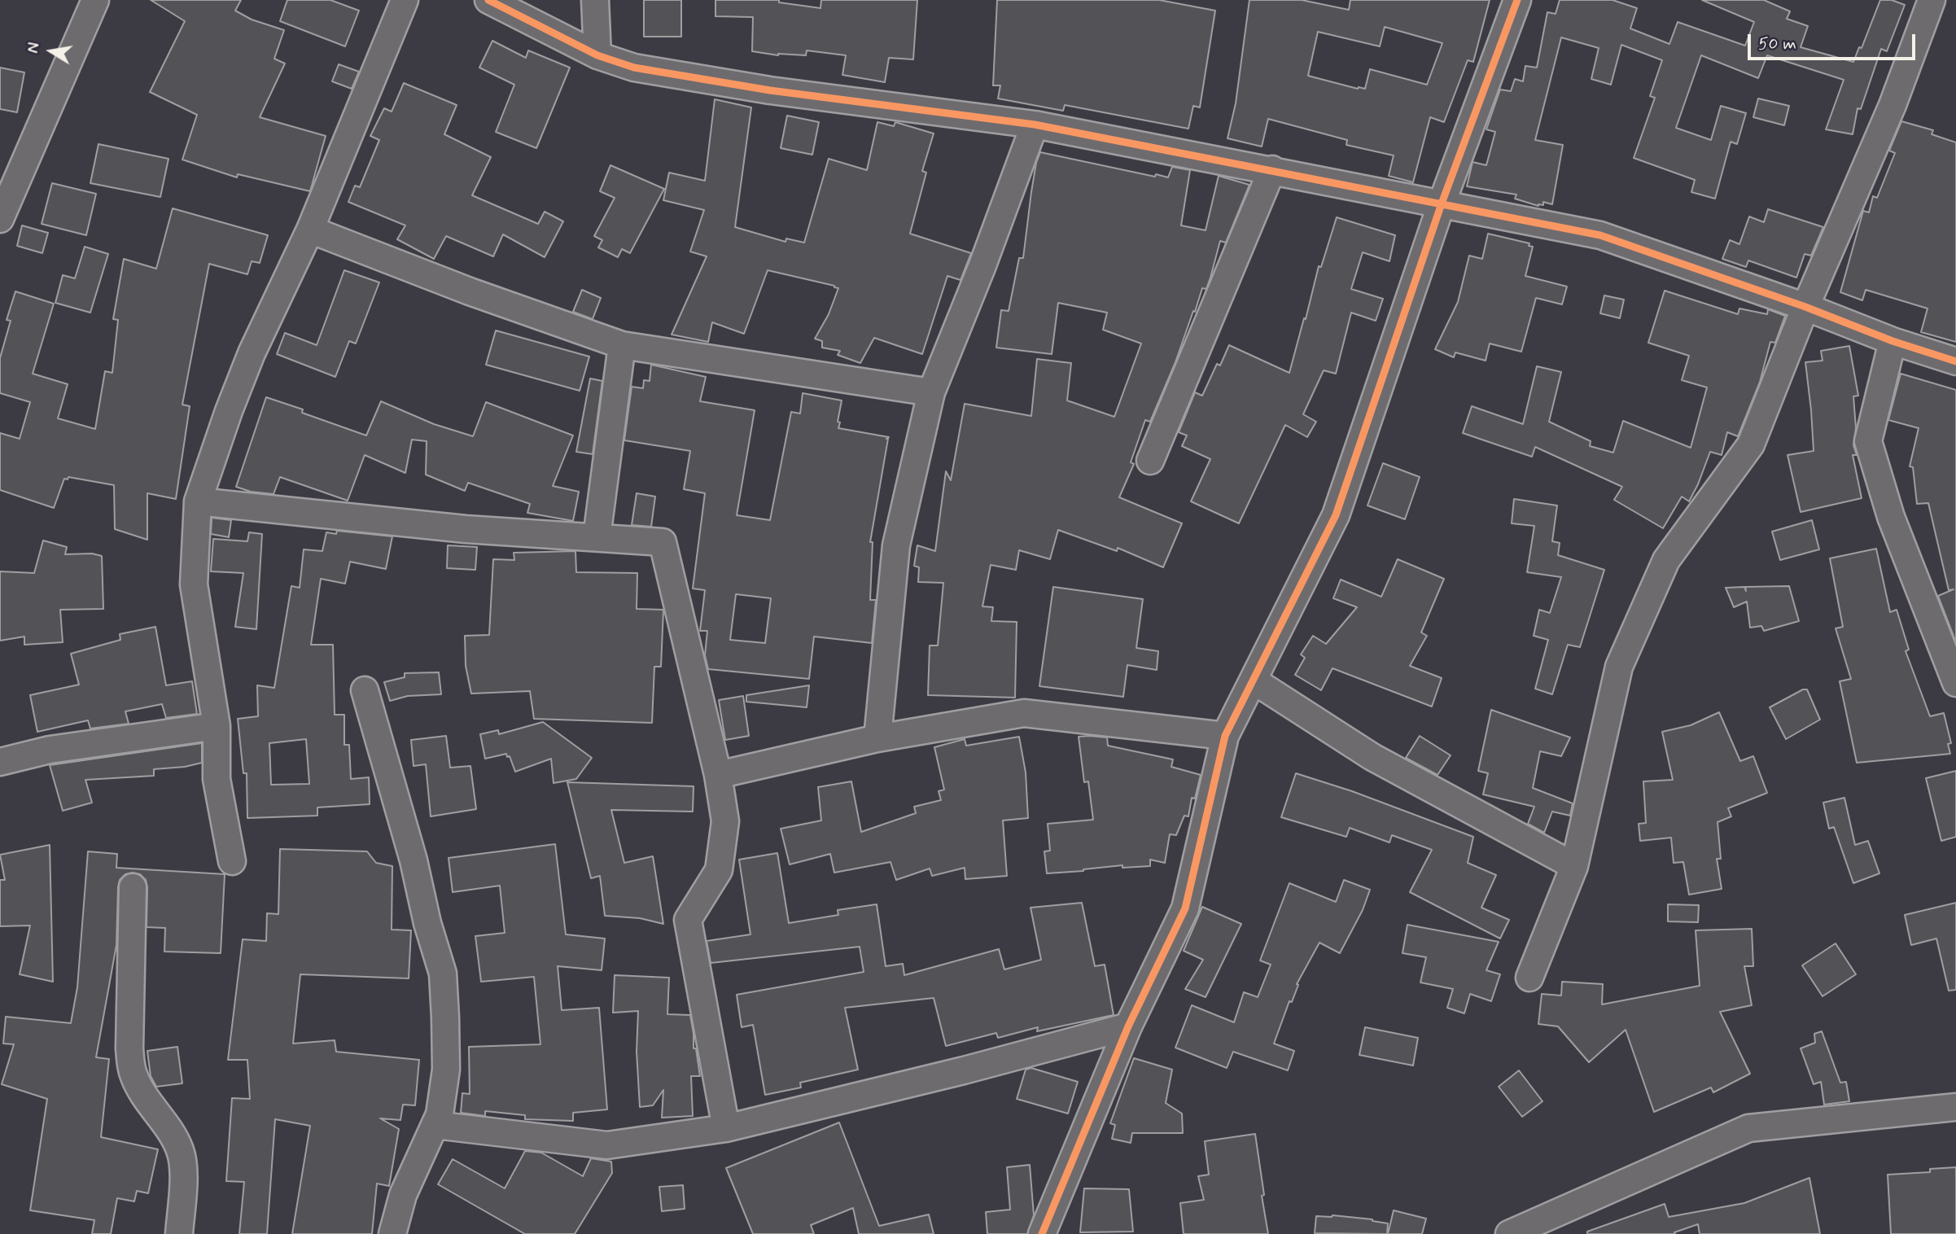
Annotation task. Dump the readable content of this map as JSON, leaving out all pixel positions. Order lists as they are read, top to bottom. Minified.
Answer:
{"scale_bar":"50 m","north":"left"}
